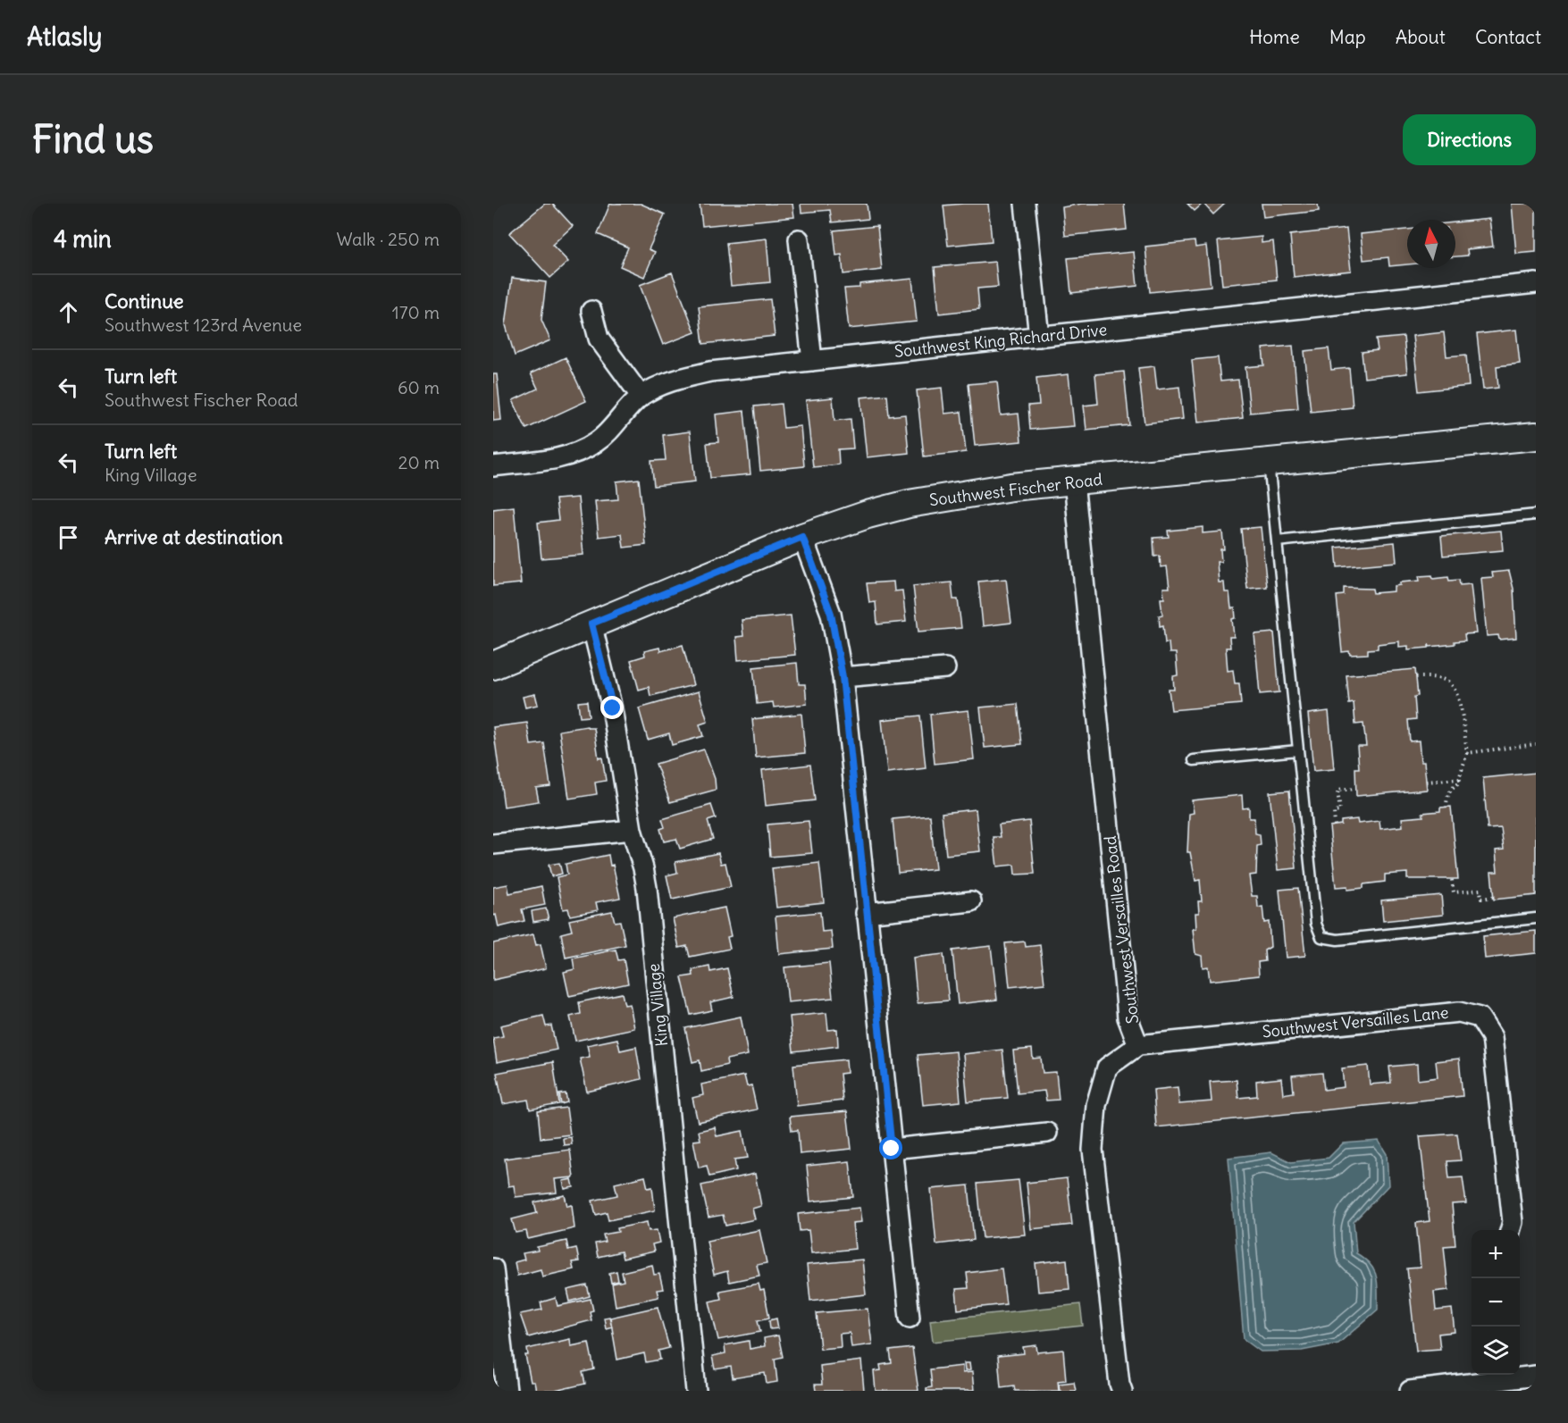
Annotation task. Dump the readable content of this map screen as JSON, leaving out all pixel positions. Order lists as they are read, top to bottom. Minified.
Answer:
{"streets":{"street":["Southwest King Richard Drive","Southwest Fischer Road","Southwest Versailles Road","King Village","Southwest Versailles Lane"]},"crossings":[["Southwest Fischer Road","Southwest Versailles Road"],["Southwest Fischer Road","King Village"],["Southwest Versailles Road","Southwest Versailles Lane"]],"north":"top","page":{"header":"Atlasly","nav":["Home","Map","About","Contact"],"buttons":"Directions","title":"Find us","heading":["4 min","Walk · 250 m"],"list":[["Continue","Southwest 123rd Avenue","170 m"],["Turn left","Southwest Fischer Road","60 m"],["Turn left","King Village","20 m"],"Arrive at destination"],"map_buttons":["+","−"]}}
